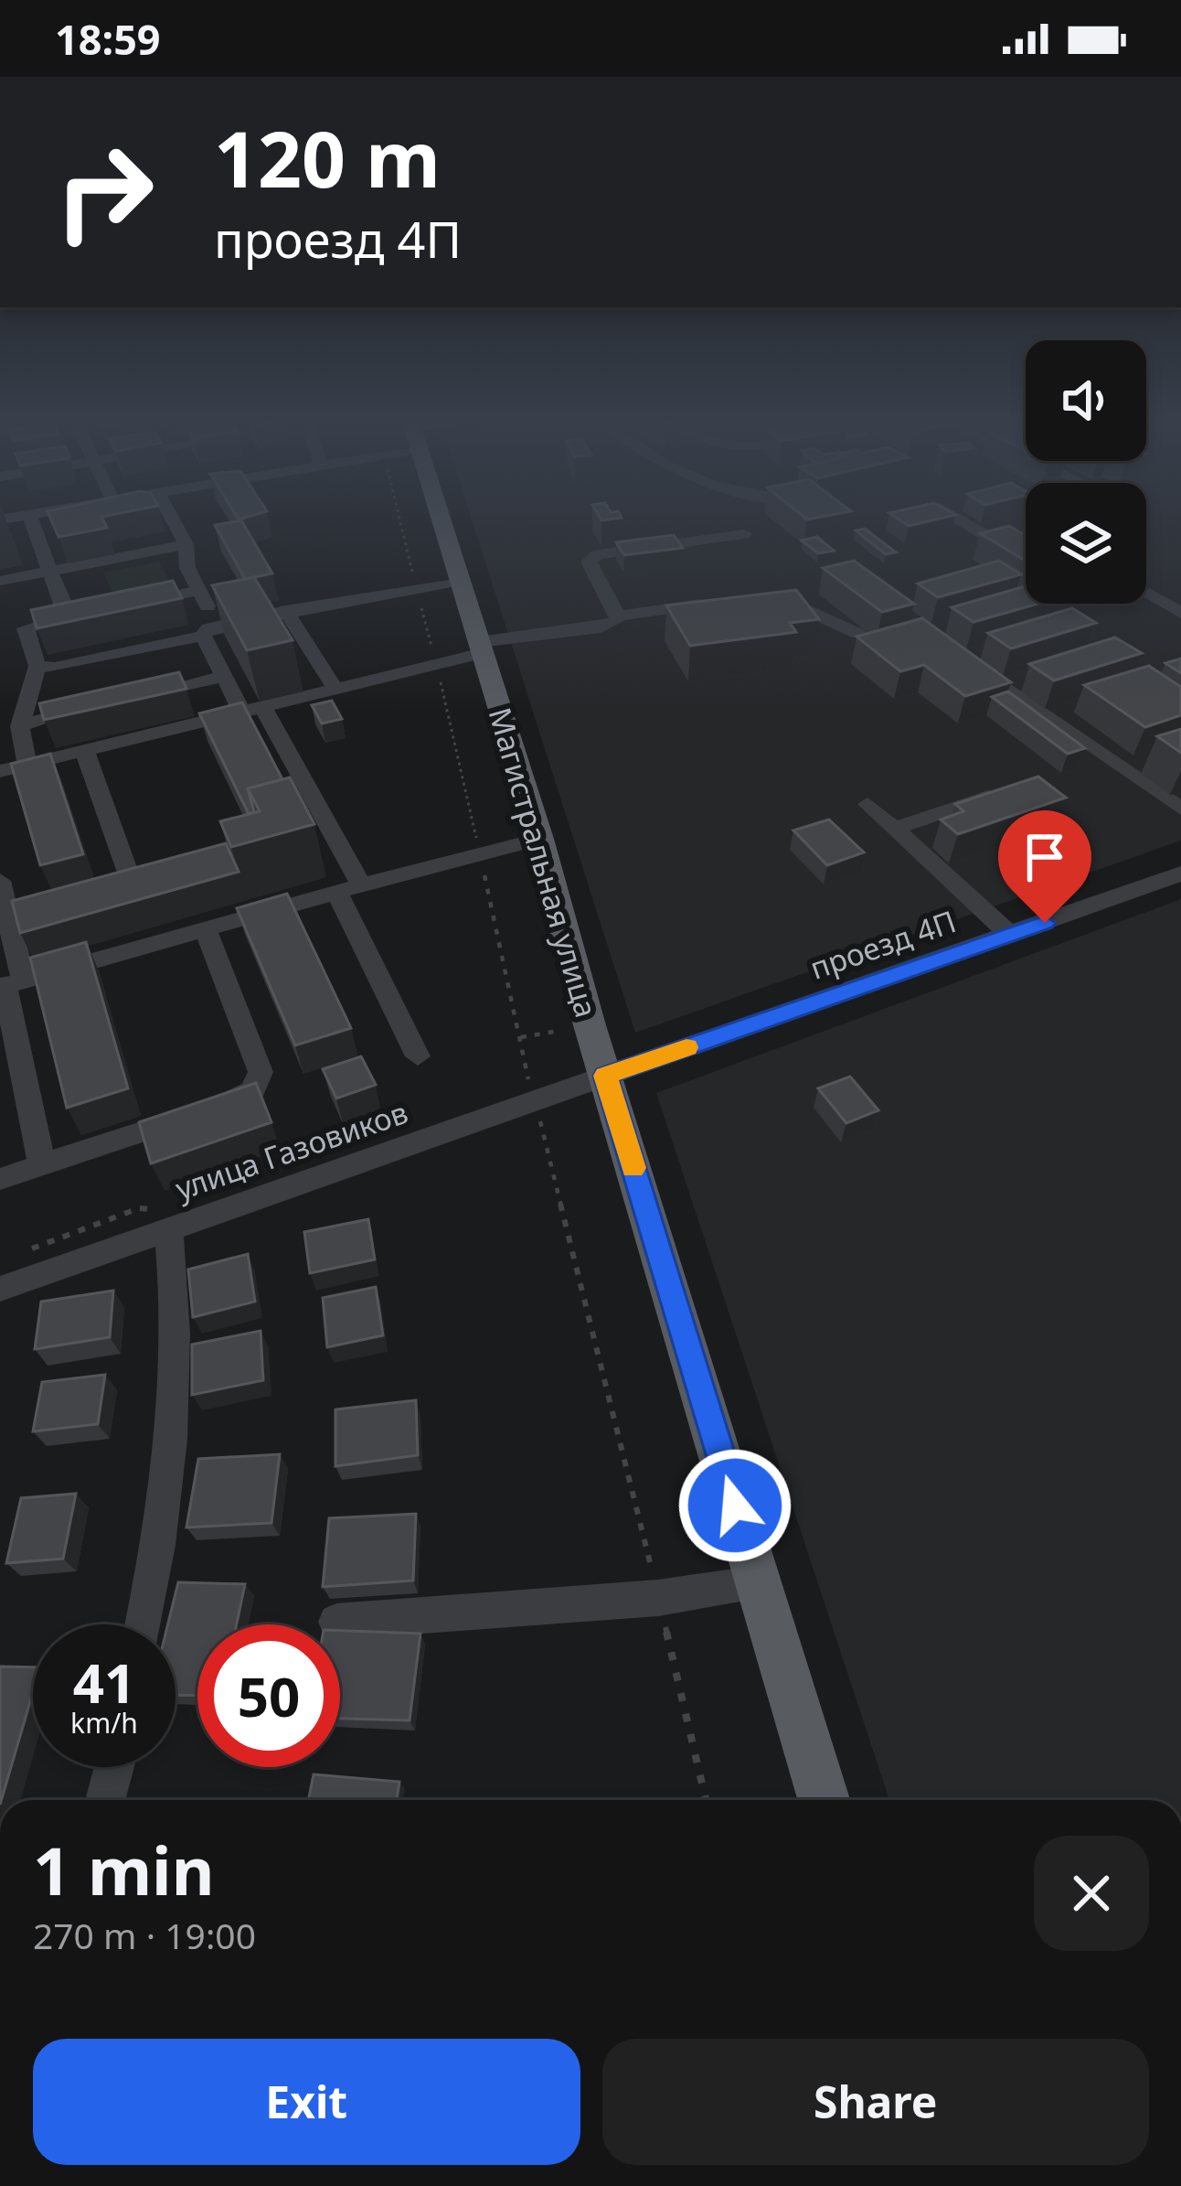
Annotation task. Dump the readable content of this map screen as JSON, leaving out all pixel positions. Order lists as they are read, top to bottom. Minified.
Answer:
{"streets":{"main road":["Магистральная улица"],"street":["проезд 4П","улица Газовиков"]},"crossings":[["Магистральная улица","проезд 4П"],["Магистральная улица","улица Газовиков"],["проезд 4П","улица Газовиков"]],"page":{"status":"18:59","turn":["120 m","проезд 4П"],"speed":"41 km/h","limit":"50","heading":["1 min","270 m · 19:00"],"buttons":["Exit","Share"]}}
